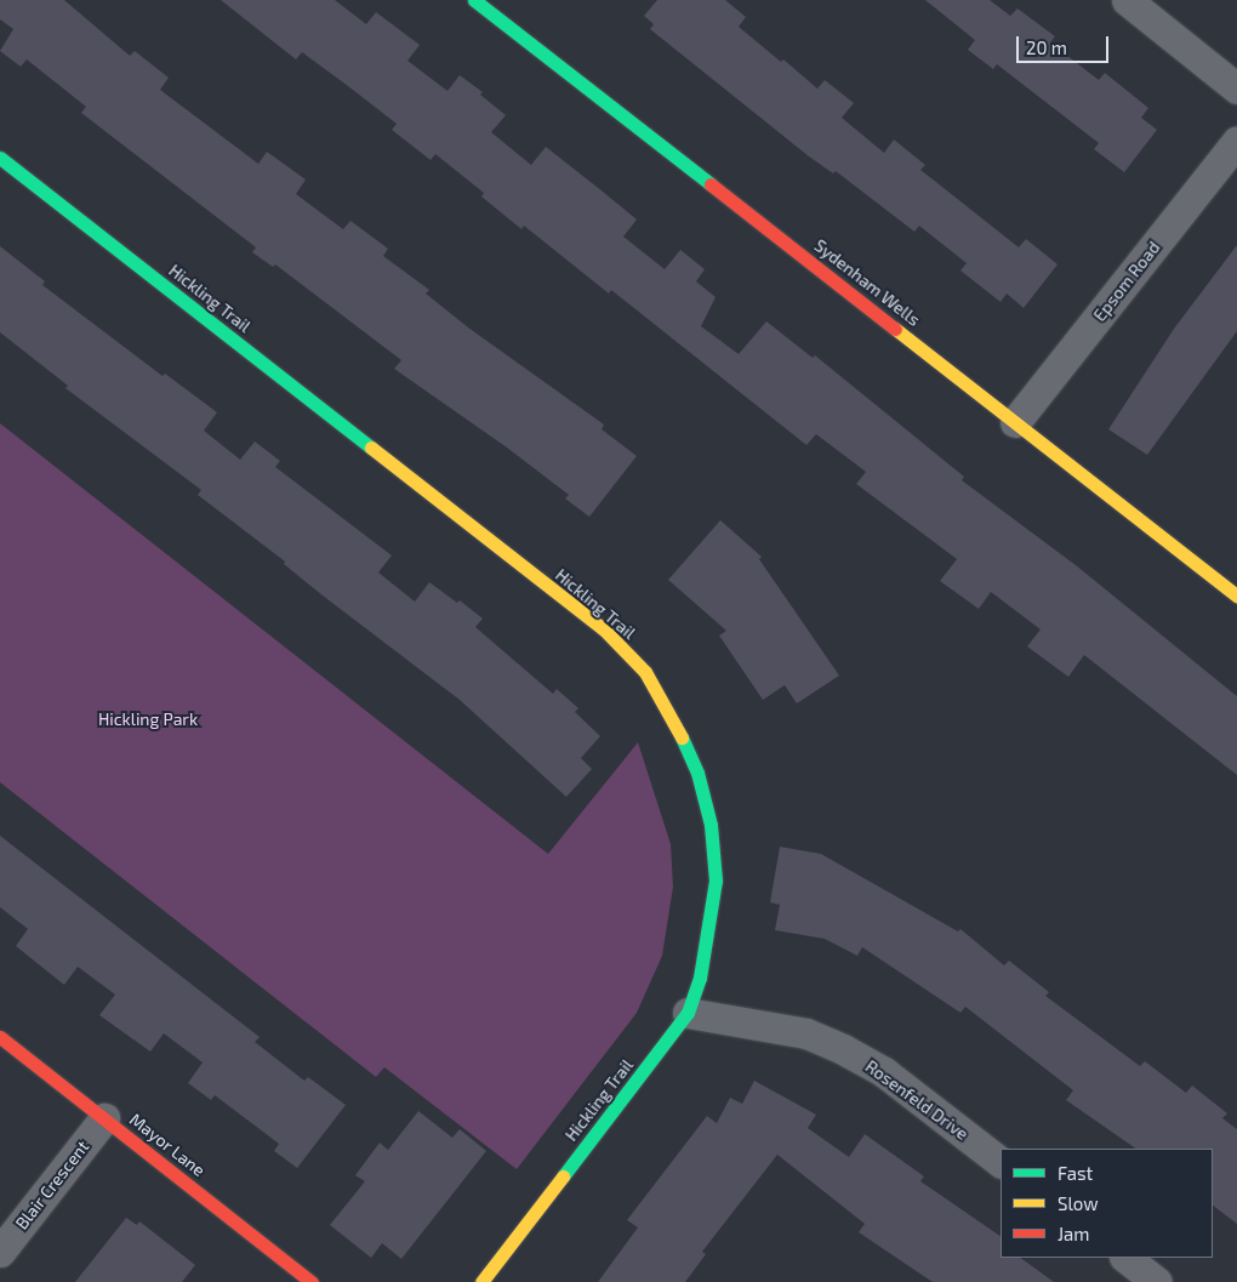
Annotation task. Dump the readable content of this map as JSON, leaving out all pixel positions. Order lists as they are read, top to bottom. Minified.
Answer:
{"streets":{"street":["Epsom Road","Sydenham Wells","Hickling Trail","Rosenfeld Drive","Mayor Lane","Blair Crescent"]},"crossings":[["Epsom Road","Sydenham Wells"],["Hickling Trail","Rosenfeld Drive"],["Mayor Lane","Blair Crescent"]],"parks":["Hickling Park"],"legend":["Fast","Slow","Jam"],"scale_bar":"20 m"}
